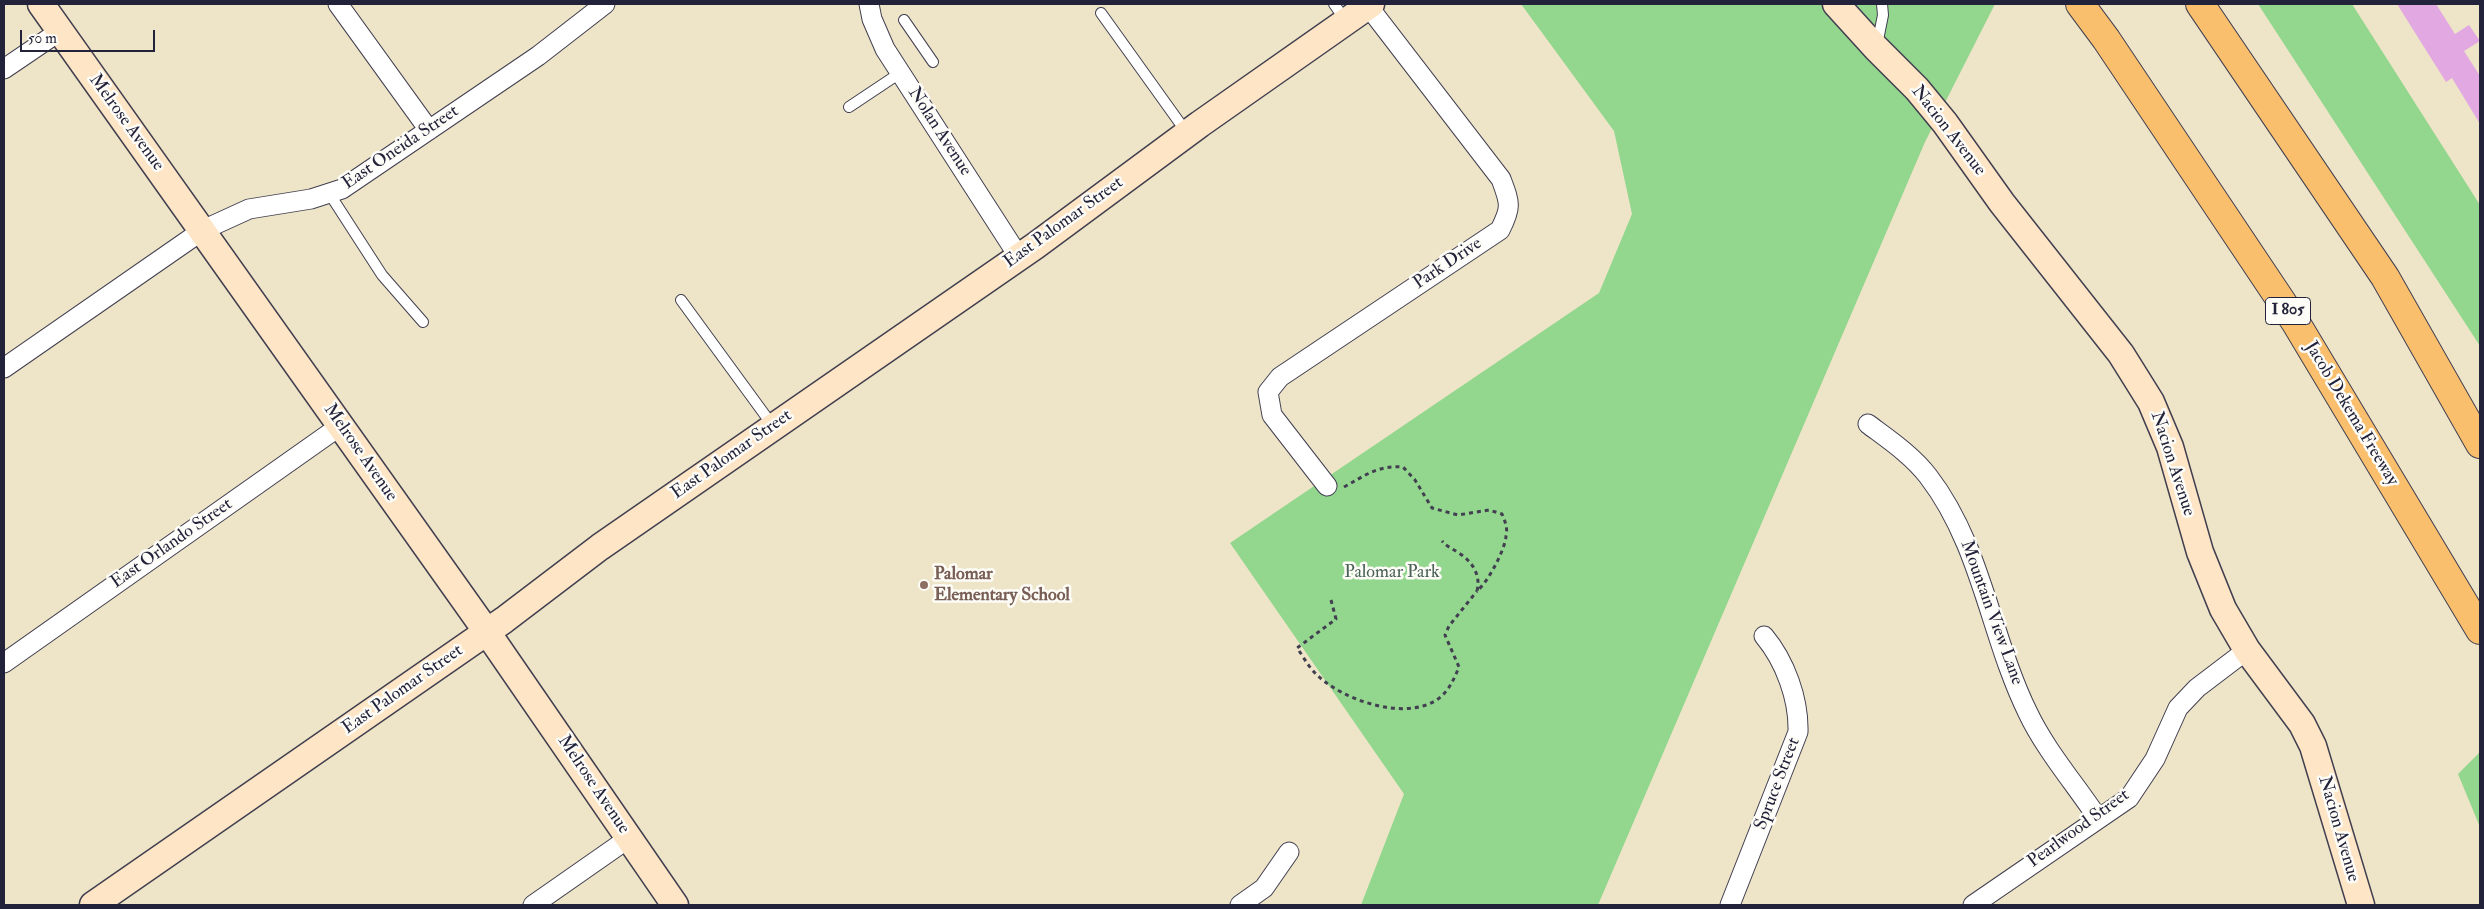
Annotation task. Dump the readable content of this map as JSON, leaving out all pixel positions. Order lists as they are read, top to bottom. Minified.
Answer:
{"streets":{"highway":["I 805","Jacob Dekema Freeway"],"street":["Melrose Avenue","Nacion Avenue","Nolan Avenue","East Oneida Street","East Palomar Street","Park Drive","East Orlando Street","Mountain View Lane","Spruce Street","Pearlwood Street"]},"crossings":[["Melrose Avenue","East Oneida Street"],["Melrose Avenue","East Palomar Street"],["Melrose Avenue","East Orlando Street"],["Nacion Avenue","Pearlwood Street"],["Nolan Avenue","East Palomar Street"],["East Palomar Street","Park Drive"],["Mountain View Lane","Pearlwood Street"]],"parks":["Palomar Park"],"places":["Palomar Elementary School"],"scale_bar":"50 m"}
